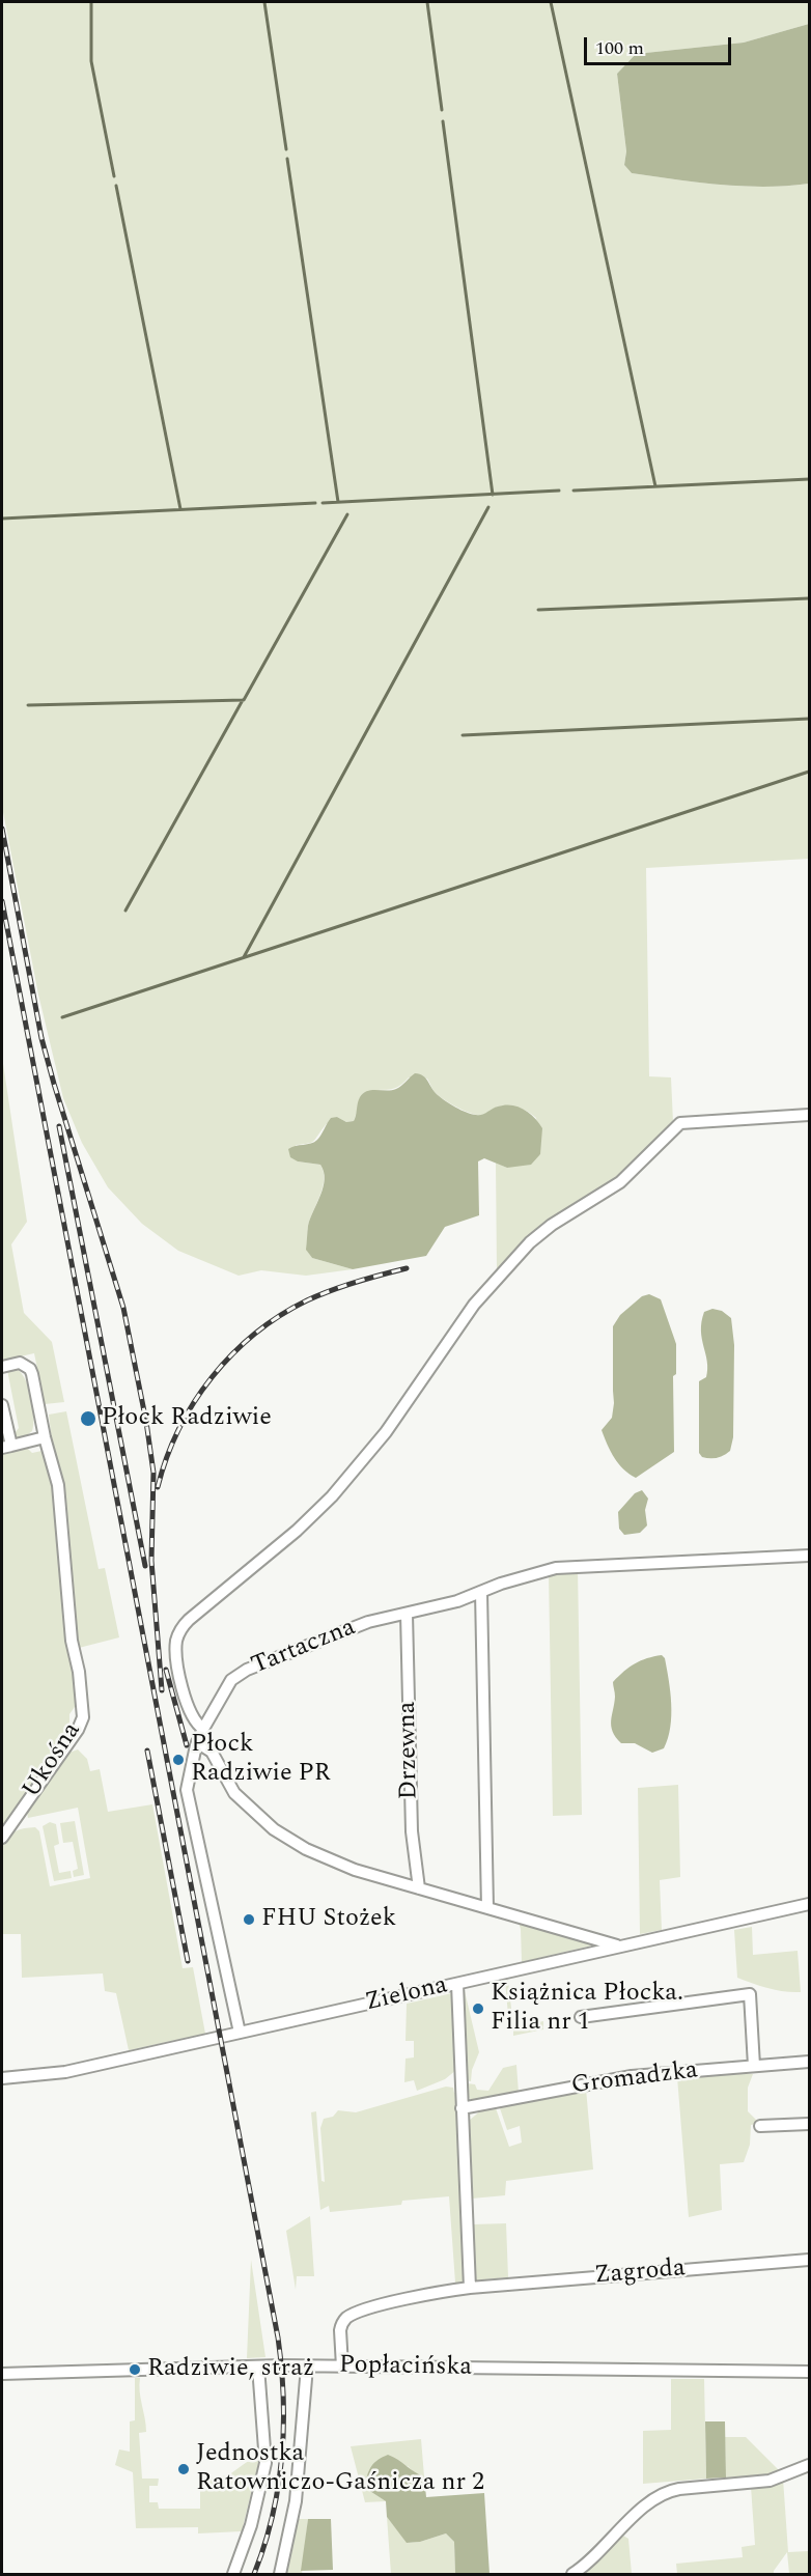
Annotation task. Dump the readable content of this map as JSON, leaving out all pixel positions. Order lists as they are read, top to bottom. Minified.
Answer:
{"streets":{"street":["Tartaczna","Drzewna","Ukośna","Zielona","Gromadzka","Zagroda","Popłacińska"]},"crossings":[["Tartaczna","Drzewna"],["Tartaczna","Zielona"],["Zagroda","Popłacińska"]],"places":["Płock Radziwie","Płock Radziwie PR","FHU Stożek","Książnica Płocka. Filia nr 1","Radziwie, straż","Jednostka Ratowniczo-Gaśnicza nr 2"],"scale_bar":"100 m"}
